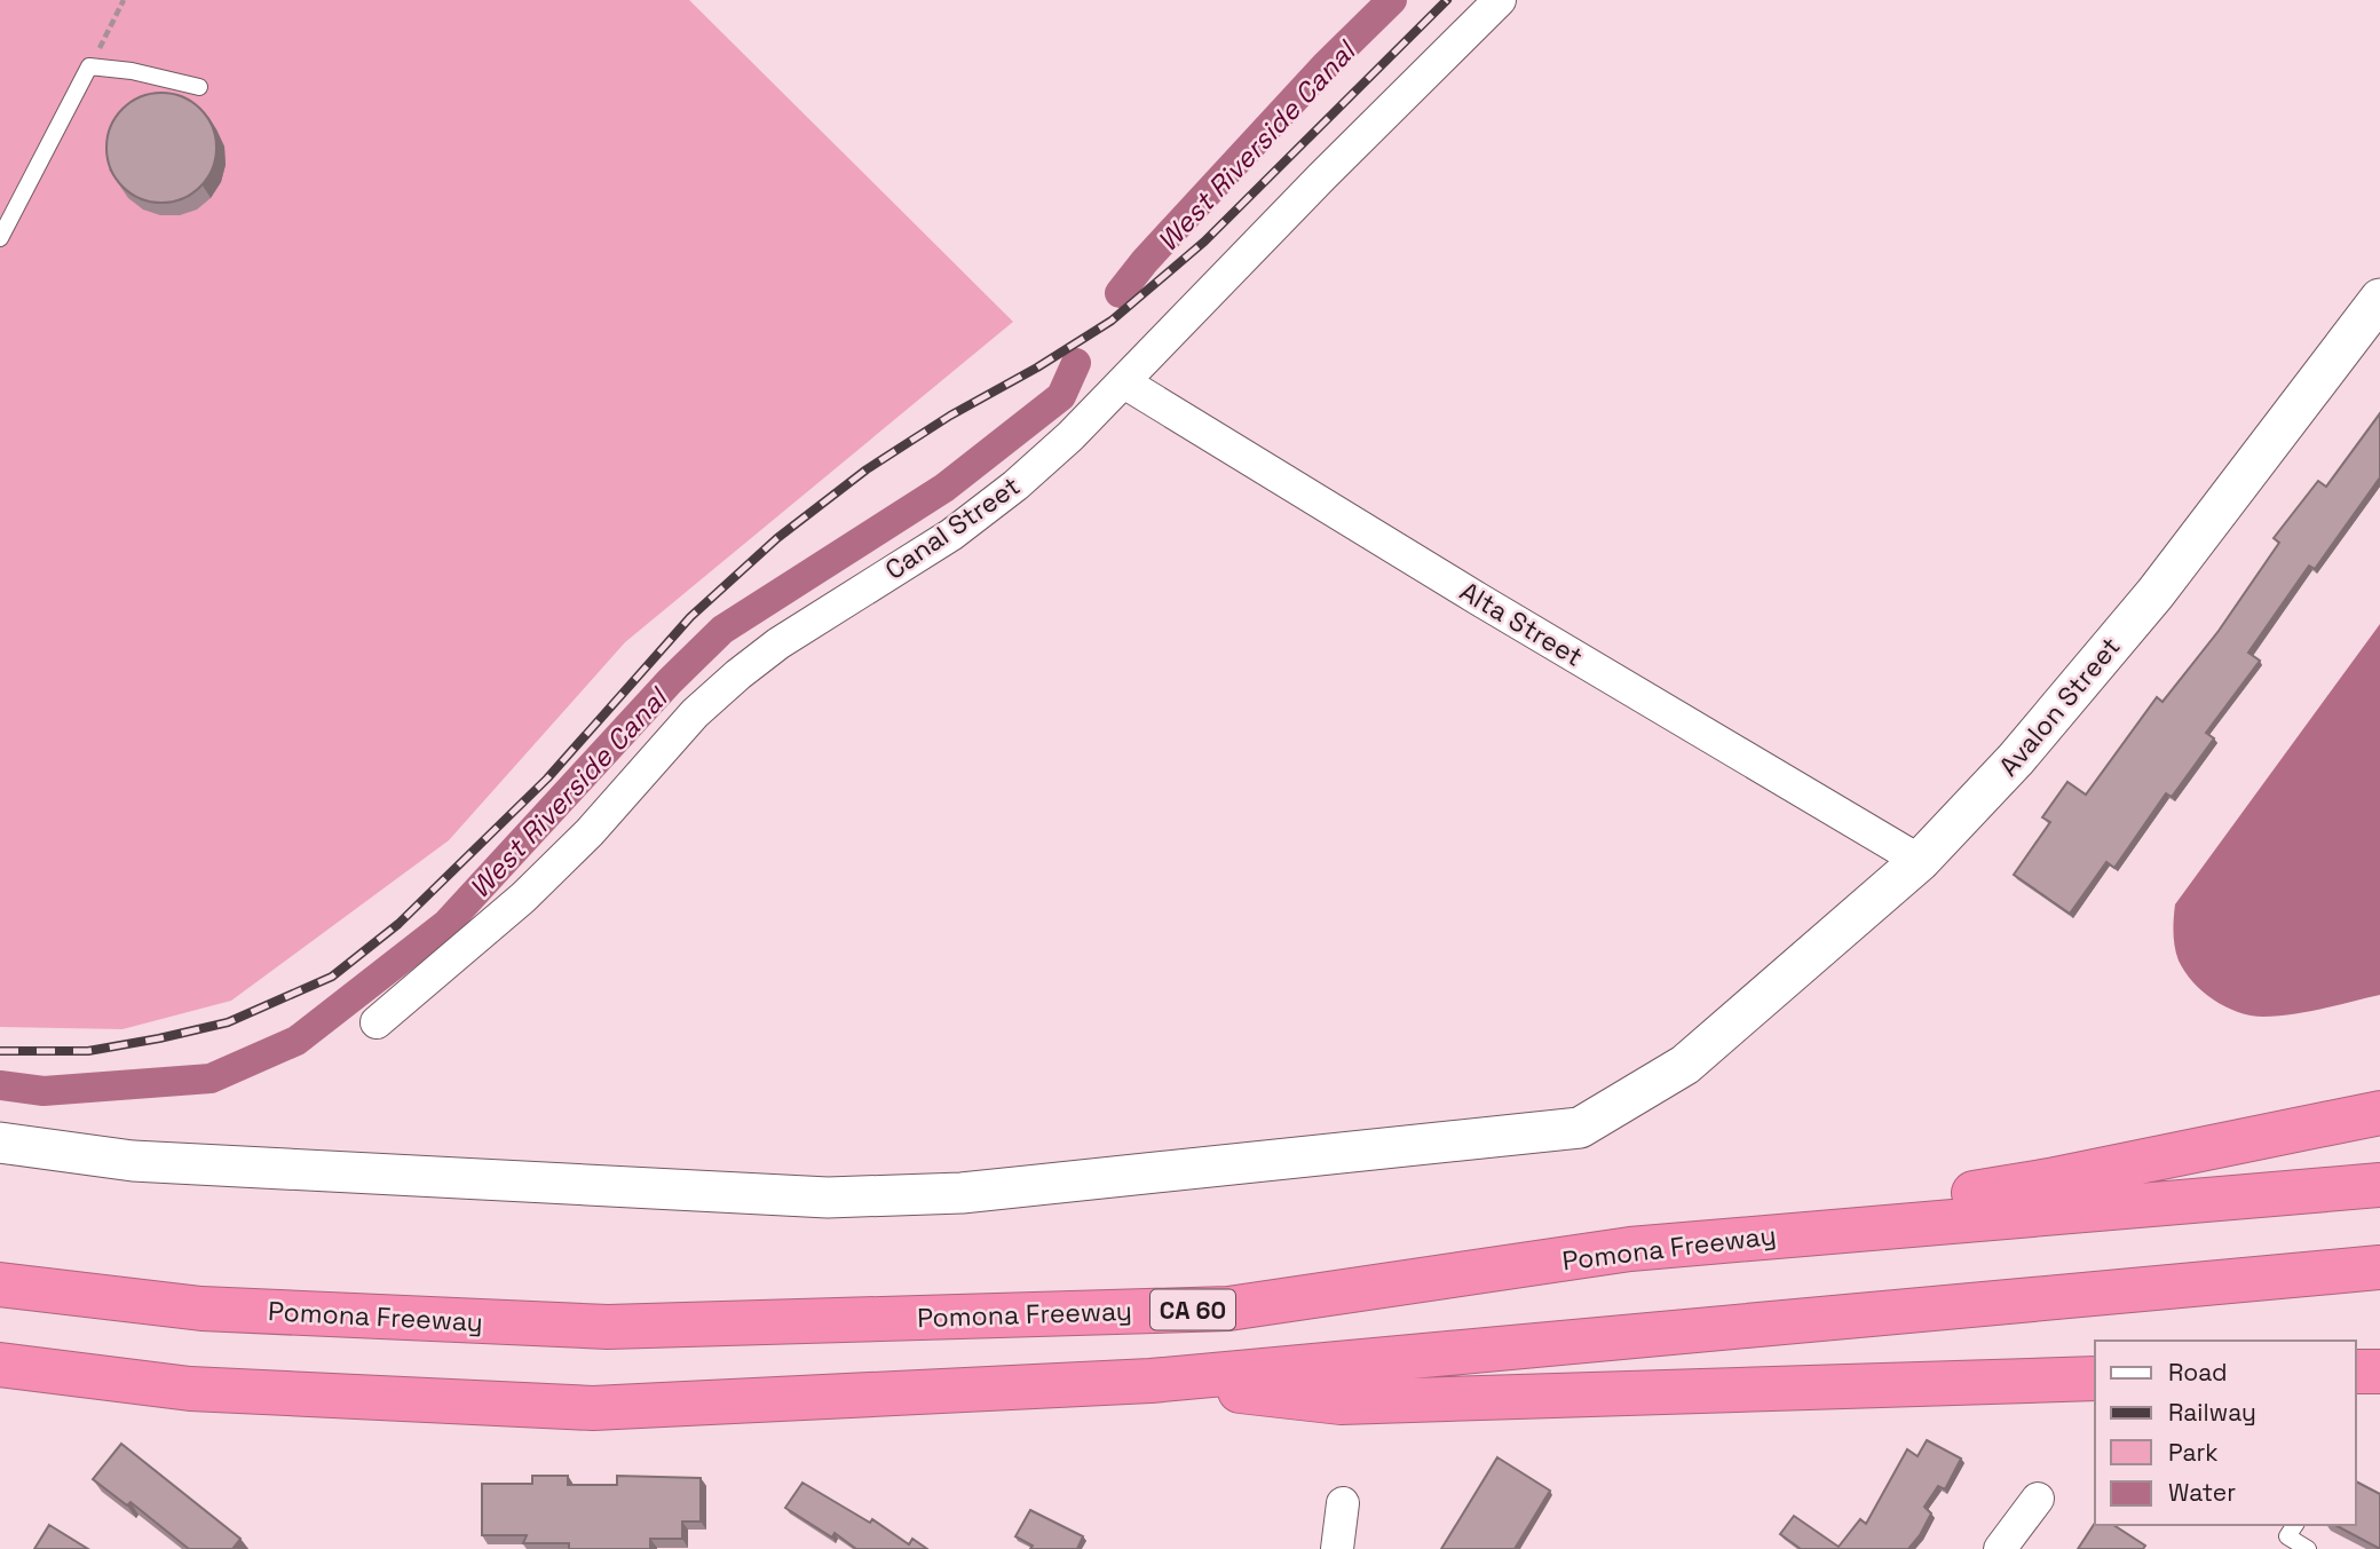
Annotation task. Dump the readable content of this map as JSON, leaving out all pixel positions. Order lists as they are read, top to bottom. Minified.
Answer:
{"streets":{"highway":["Pomona Freeway","CA 60"],"street":["Canal Street","Alta Street","Avalon Street"]},"crossings":[["Canal Street","Alta Street"],["Alta Street","Avalon Street"]],"water":["West Riverside Canal"],"legend":["Road","Railway","Park","Water"]}
